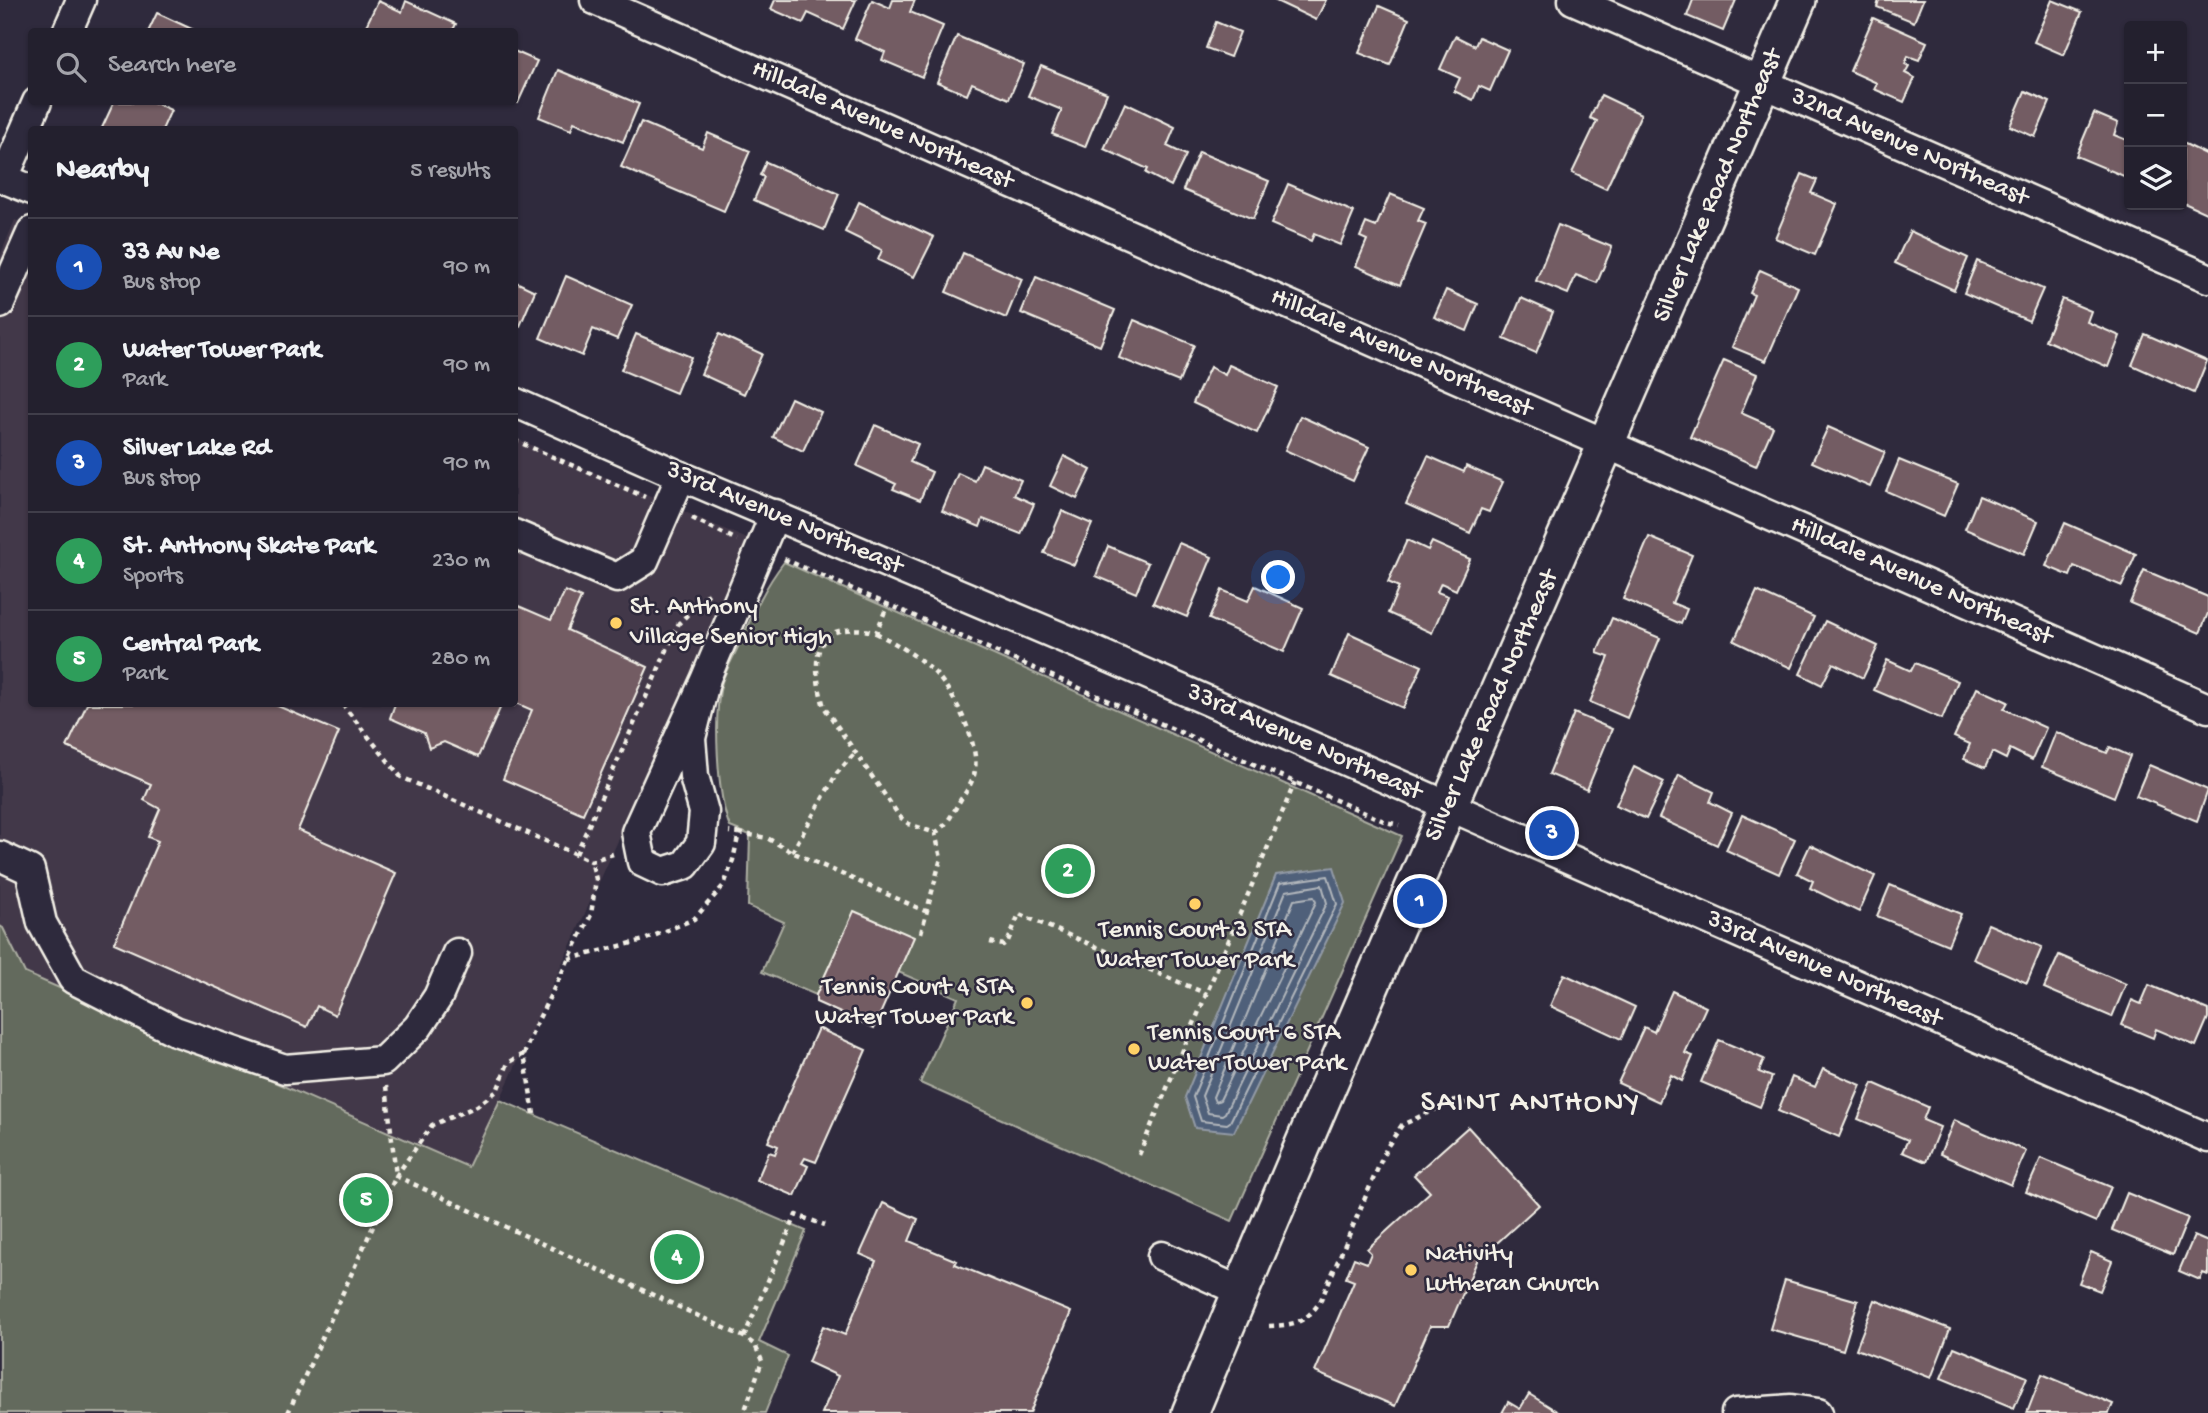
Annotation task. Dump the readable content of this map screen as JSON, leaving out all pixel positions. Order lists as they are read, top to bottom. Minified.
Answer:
{"streets":{"main road":["Silver Lake Road Northeast"],"street":["Hilldale Avenue Northeast","32nd Avenue Northeast","33rd Avenue Northeast"]},"crossings":[["Hilldale Avenue Northeast","Silver Lake Road Northeast"],["32nd Avenue Northeast","Silver Lake Road Northeast"],["Silver Lake Road Northeast","33rd Avenue Northeast"]],"districts":["SAINT ANTHONY"],"places":["St. Anthony Village Senior High","Tennis Court 3 STA Water Tower Park","Tennis Court 4 STA Water Tower Park","Tennis Court 6 STA Water Tower Park","Nativity Lutheran Church"],"page":{"map_buttons":["+","−"],"search":"Search here","heading":["Nearby","5 results"],"list":[{"mark":"1","name":"33 Av Ne","note":"Bus stop","value":"90 m"},{"mark":"2","name":"Water Tower Park","note":"Park","value":"90 m"},{"mark":"3","name":"Silver Lake Rd","note":"Bus stop","value":"90 m"},{"mark":"4","name":"St. Anthony Skate Park","note":"Sports","value":"230 m"},{"mark":"5","name":"Central Park","note":"Park","value":"280 m"}],"pins":["3","2","1","5","4"]}}
